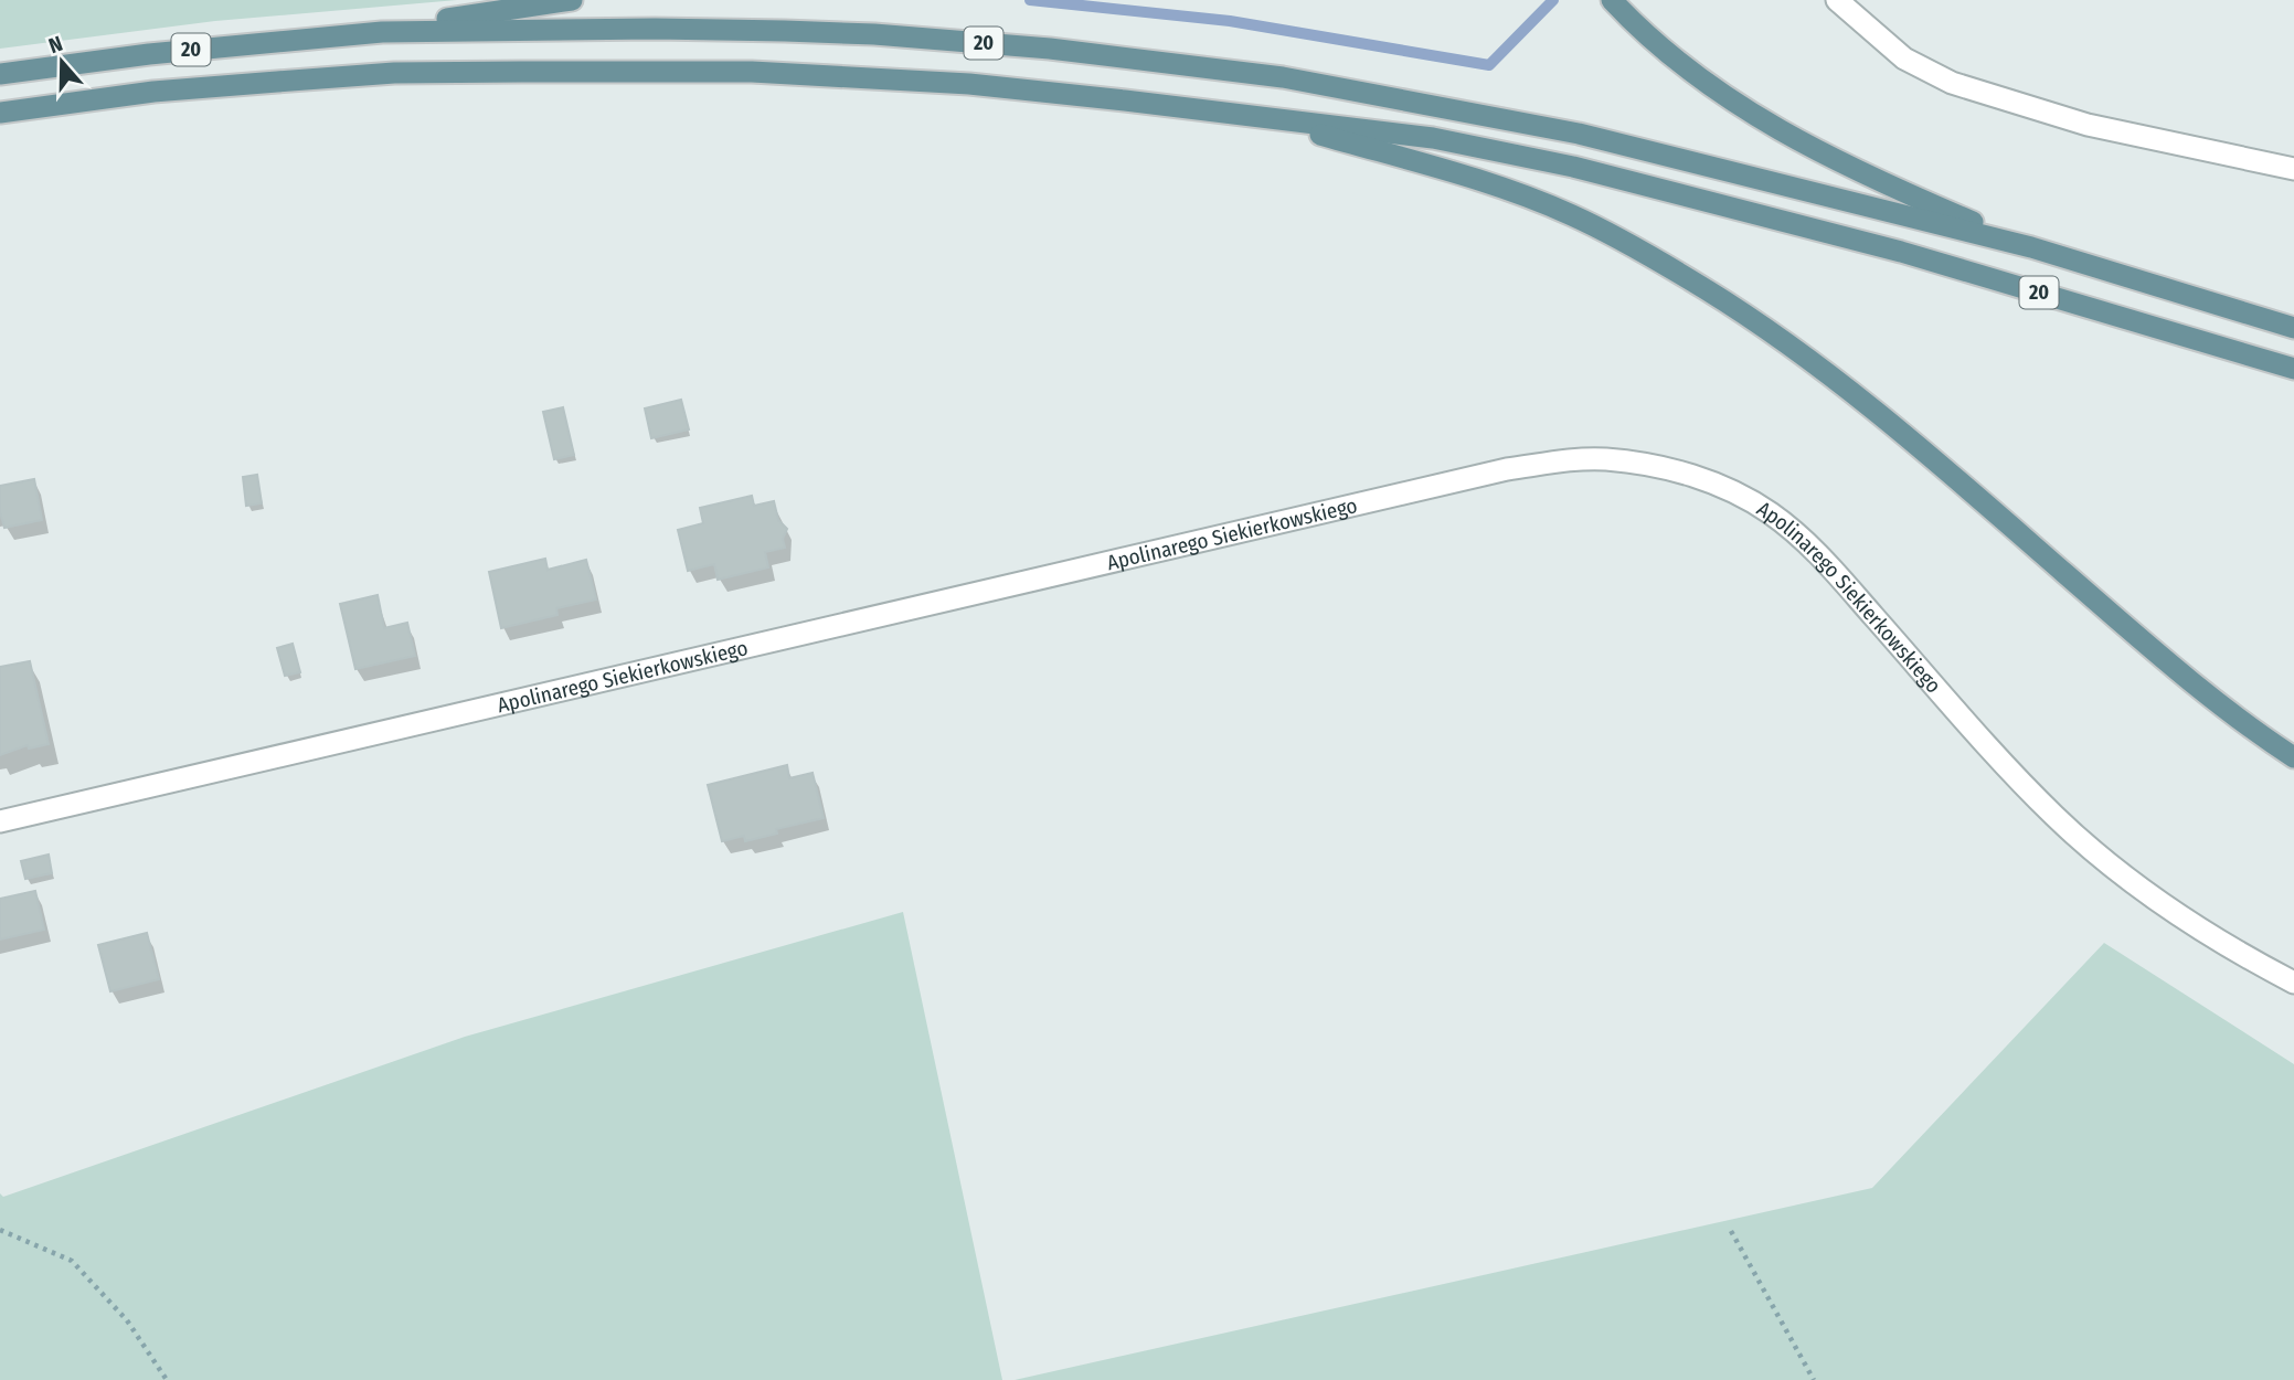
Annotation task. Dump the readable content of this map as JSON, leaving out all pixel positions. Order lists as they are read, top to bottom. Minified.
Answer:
{"streets":{"main road":["20"],"street":["Apolinarego Siekierkowskiego"]},"north":"top"}
